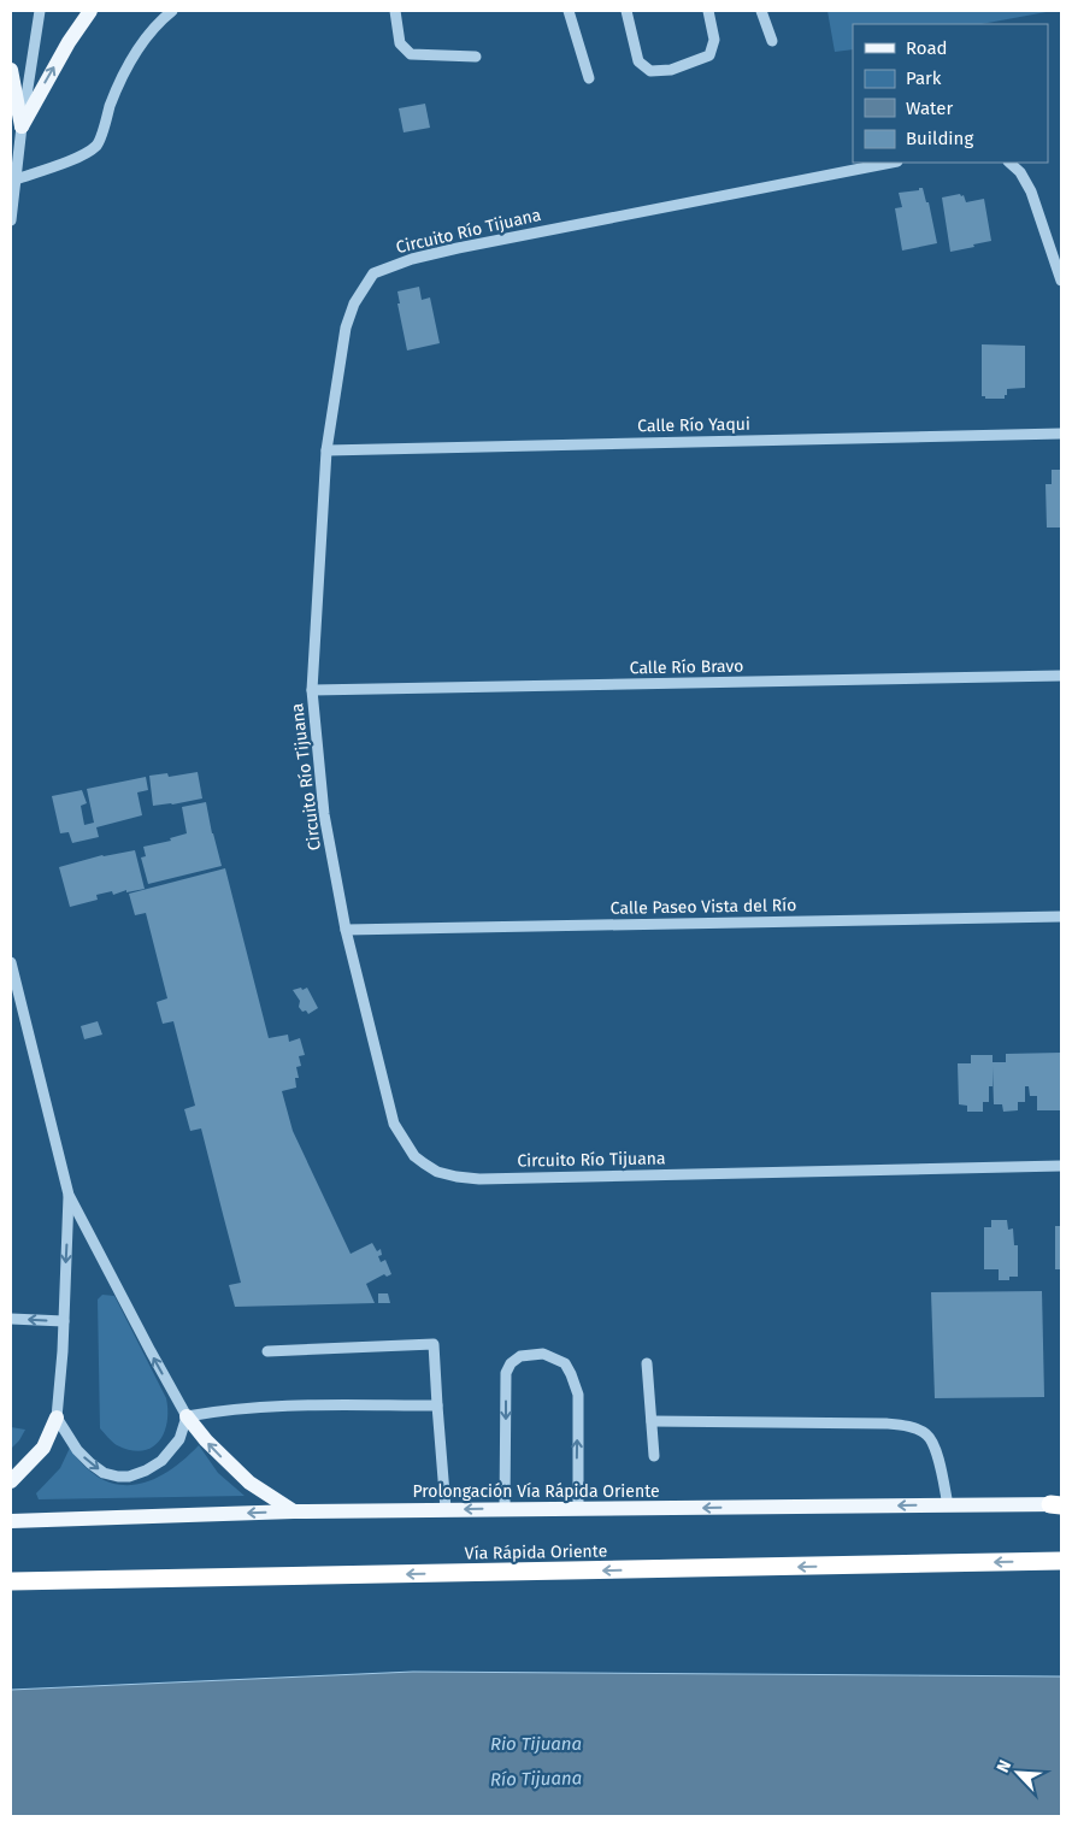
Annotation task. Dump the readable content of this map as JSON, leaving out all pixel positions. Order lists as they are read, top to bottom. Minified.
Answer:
{"streets":{"highway":["Vía Rápida Oriente"],"main road":["Prolongación Vía Rápida Oriente"],"street":["Circuito Río Tijuana","Calle Río Yaqui","Calle Río Bravo","Calle Paseo Vista del Río"]},"crossings":[["Circuito Río Tijuana","Calle Río Yaqui"],["Circuito Río Tijuana","Calle Río Bravo"],["Circuito Río Tijuana","Calle Paseo Vista del Río"]],"one_way":["Prolongación Vía Rápida Oriente","Vía Rápida Oriente"],"water":["Rio Tijuana","Río Tijuana"],"legend":["Road","Park","Water","Building"],"north":"top left"}
